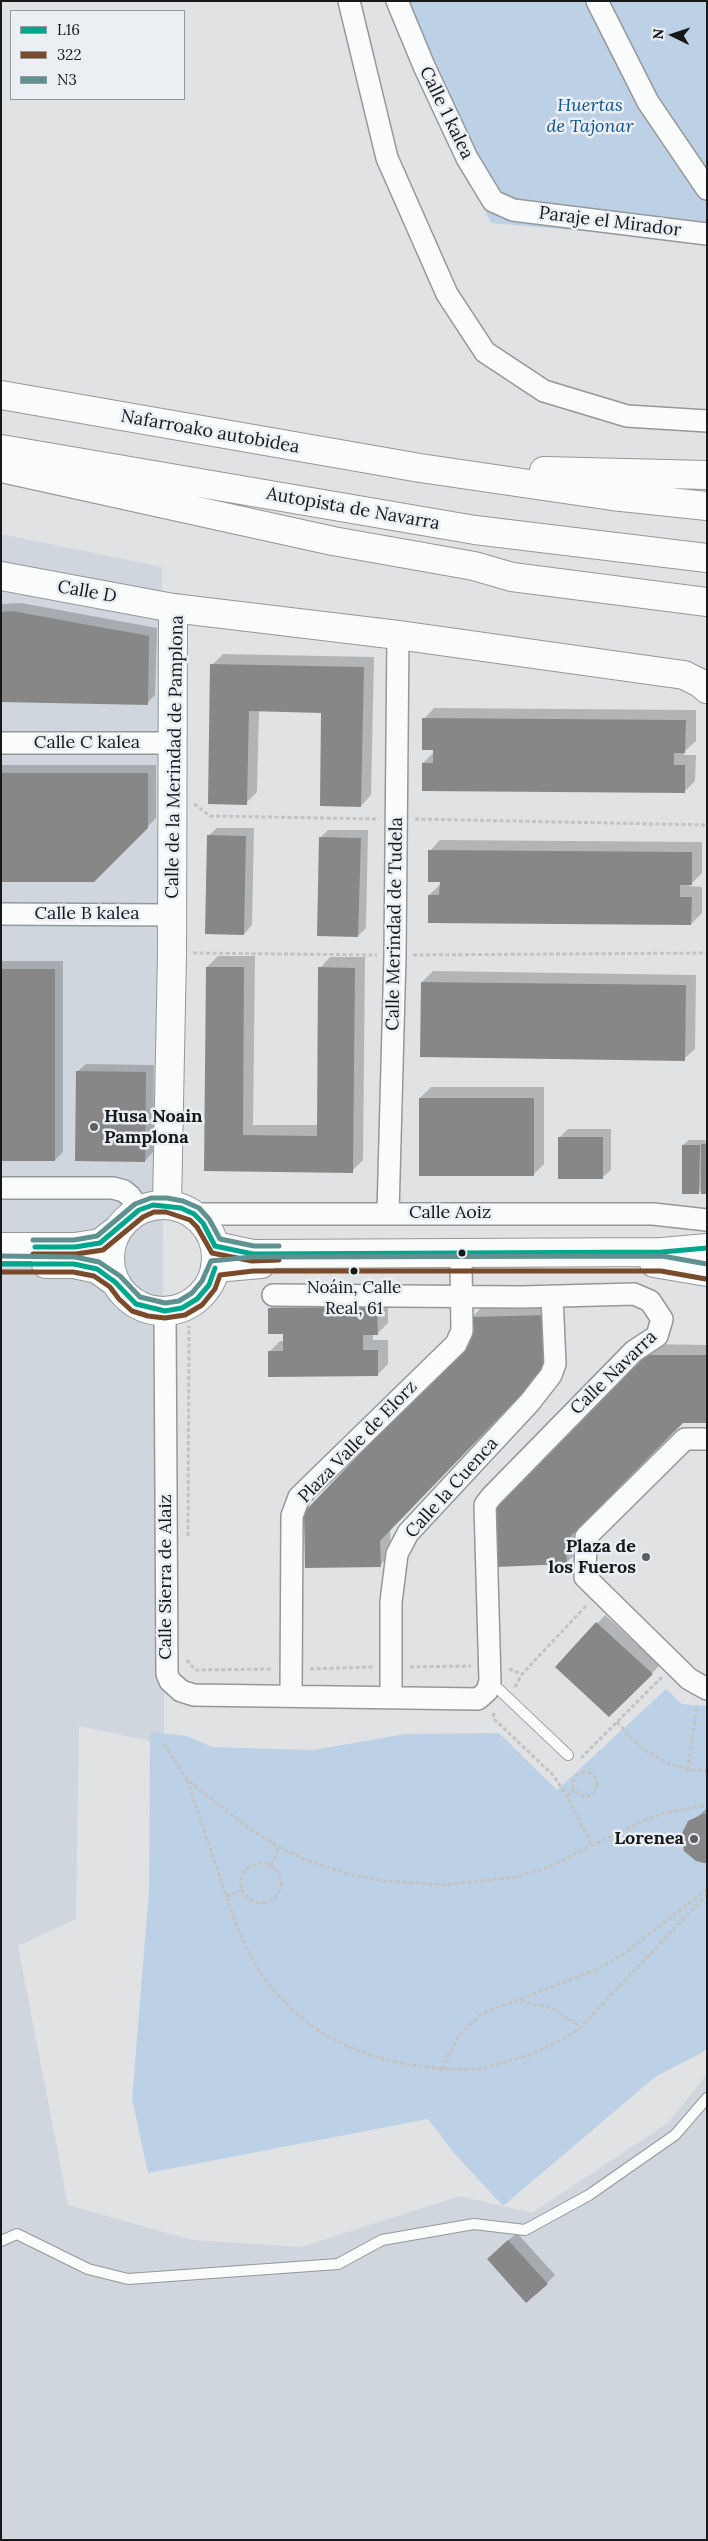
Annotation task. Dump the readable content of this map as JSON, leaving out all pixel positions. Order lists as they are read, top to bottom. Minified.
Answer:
{"streets":{"main road":["Nafarroako autobidea","Autopista de Navarra","Calle D","Calle de la Merindad de Pamplona"],"street":["Calle 1 kalea","Paraje el Mirador","Calle C kalea","Calle B kalea","Calle Merindad de Tudela","Calle Aoiz","Calle Navarra","Plaza Valle de Elorz","Calle la Cuenca","Calle Sierra de Alaiz"]},"crossings":[["Calle 1 kalea","Paraje el Mirador"],["Calle D","Calle de la Merindad de Pamplona"],["Calle C kalea","Calle de la Merindad de Pamplona"],["Calle de la Merindad de Pamplona","Calle B kalea"],["Calle de la Merindad de Pamplona","Calle Merindad de Tudela"],["Calle de la Merindad de Pamplona","Calle Aoiz"],["Calle de la Merindad de Pamplona","Calle Sierra de Alaiz"],["Calle Merindad de Tudela","Calle Aoiz"],["Calle Aoiz","Calle Sierra de Alaiz"],["Calle Navarra","Plaza Valle de Elorz"],["Calle Navarra","Calle la Cuenca"],["Calle Navarra","Calle Sierra de Alaiz"],["Plaza Valle de Elorz","Calle Sierra de Alaiz"],["Calle la Cuenca","Calle Sierra de Alaiz"]],"parks":["Huertas de Tajonar"],"places":["Husa Noain Pamplona","Noáin, Calle Real, 61","Plaza de los Fueros","Lorenea"],"lines":["transit line N3","transit line L16","transit line 322"],"legend":["L16","322","N3"],"north":"left"}
